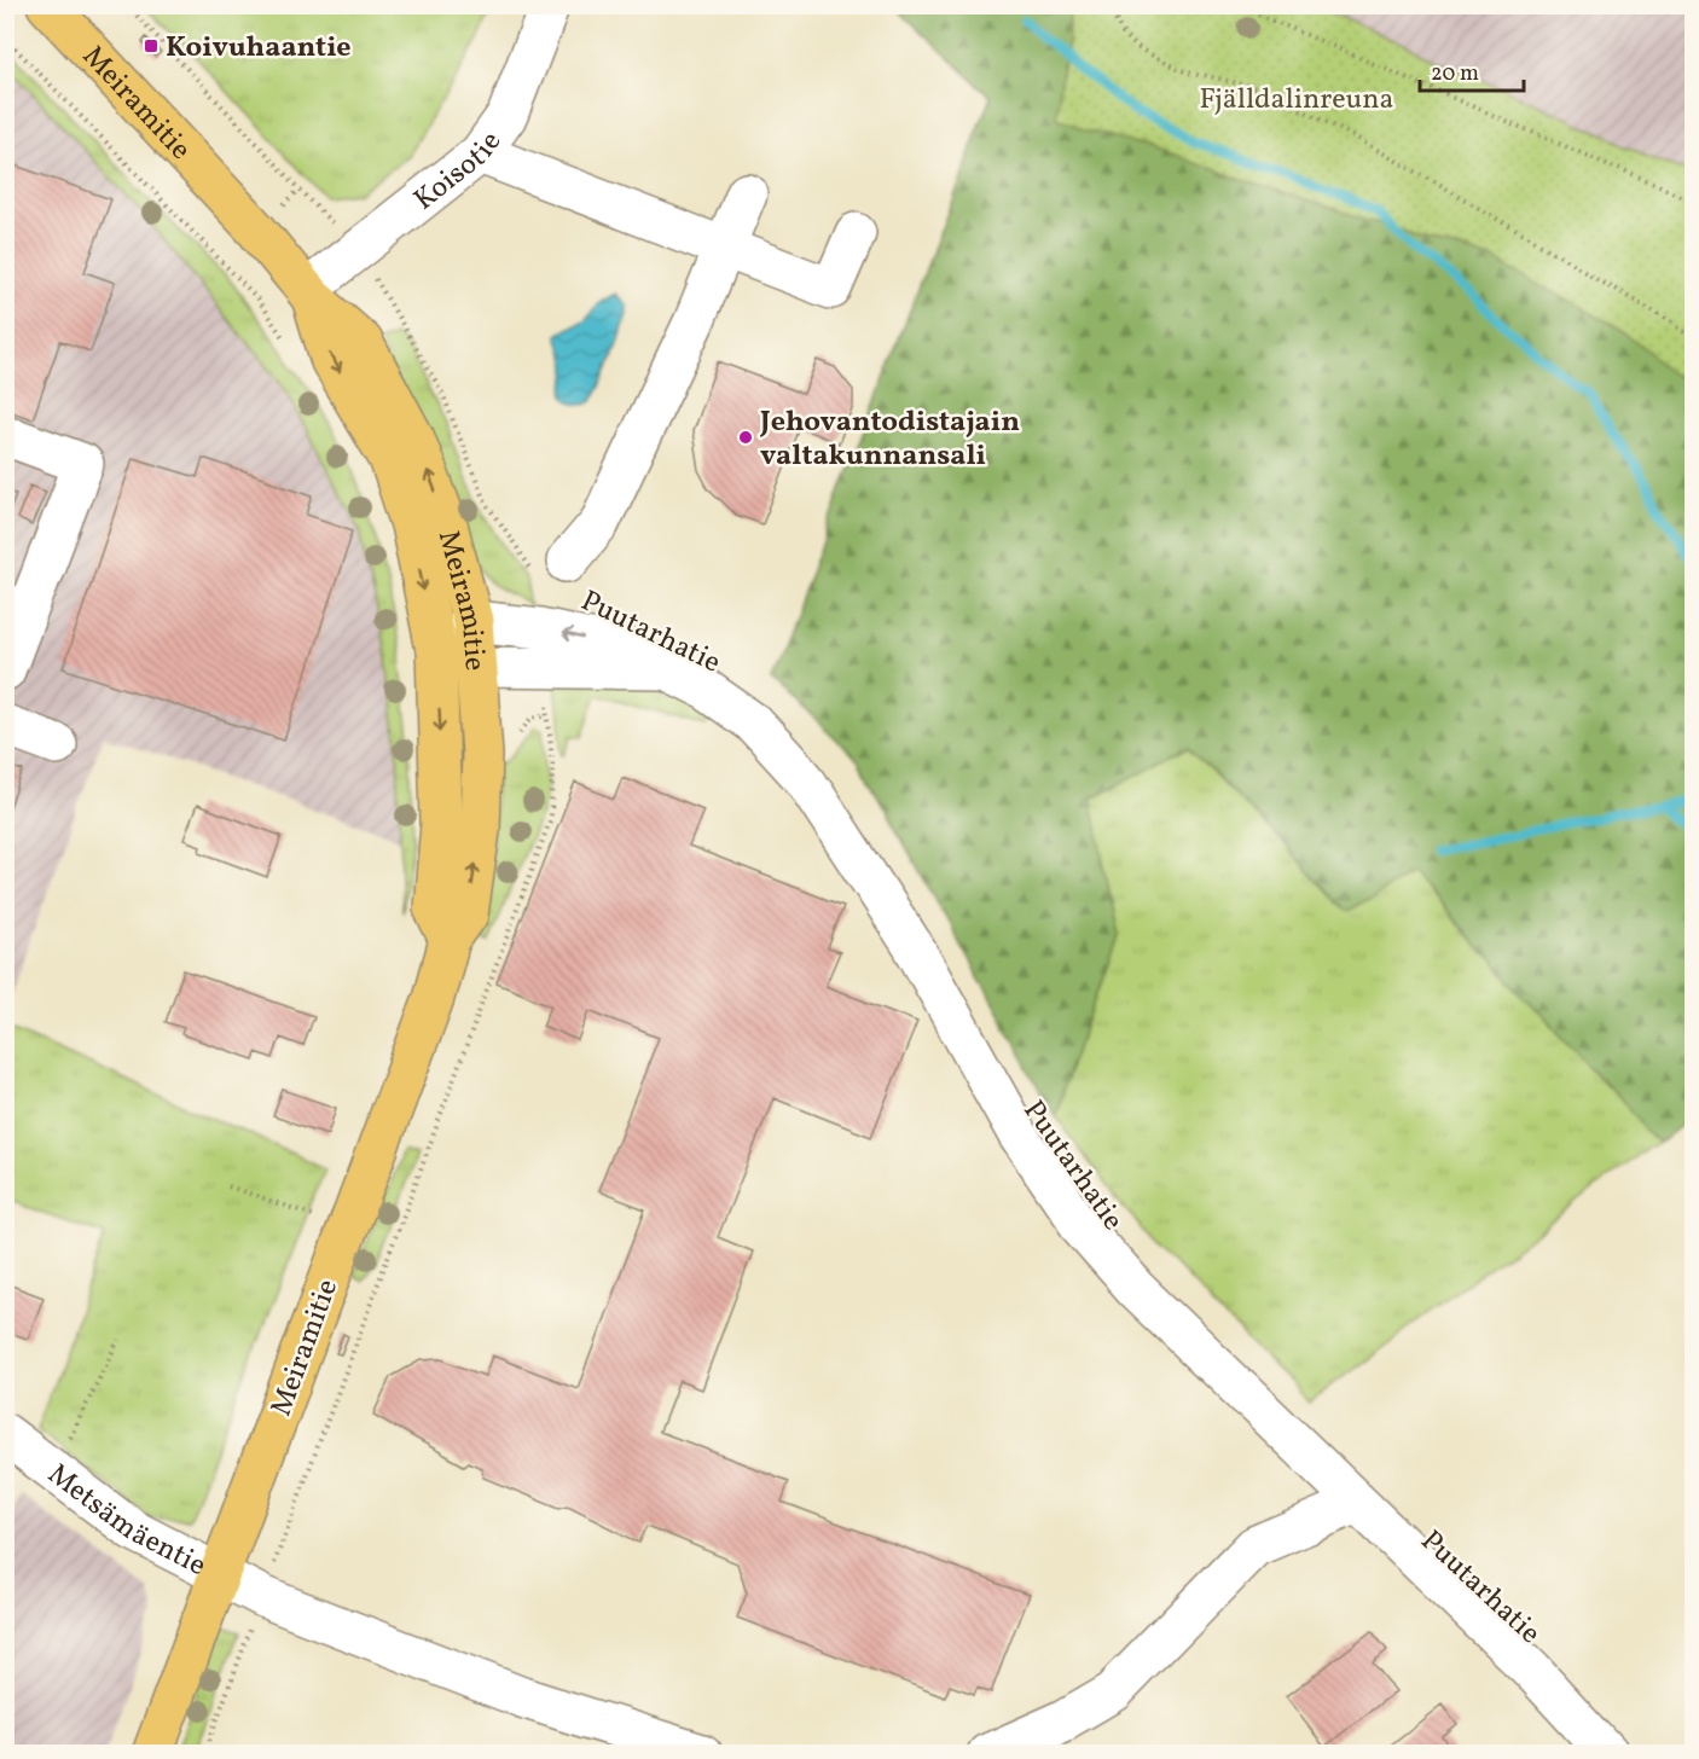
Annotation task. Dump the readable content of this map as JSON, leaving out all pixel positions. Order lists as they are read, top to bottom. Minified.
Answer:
{"streets":{"main road":["Meiramitie"],"street":["Koisotie","Puutarhatie","Metsämäentie"]},"crossings":[["Meiramitie","Koisotie"],["Meiramitie","Puutarhatie"],["Meiramitie","Metsämäentie"]],"parks":["Fjälldalinreuna"],"places":{"transit":["Koivuhaantie"],"other":["Jehovantodistajain valtakunnansali"]},"scale_bar":"20 m"}
